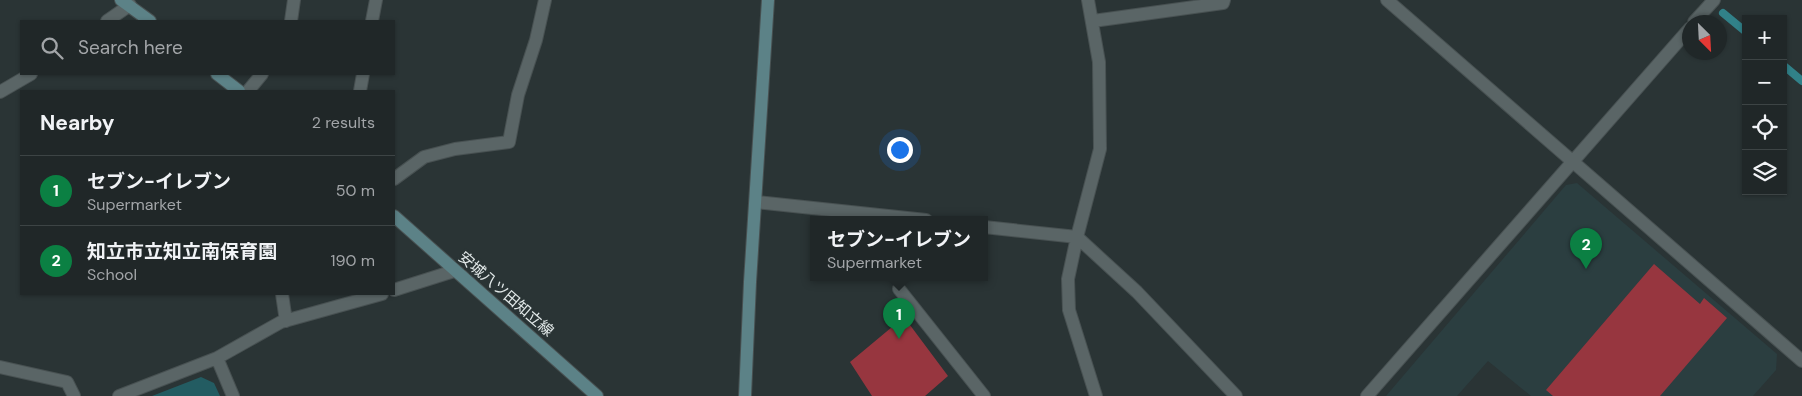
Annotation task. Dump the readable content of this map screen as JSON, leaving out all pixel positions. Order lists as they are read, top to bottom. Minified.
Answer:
{"streets":{"street":["安城八ツ田知立線"]},"north":"bottom right","page":{"map_buttons":["+","−"],"search":"Search here","heading":["Nearby","2 results"],"list":[{"mark":"1","name":"セブン-イレブン","note":"Supermarket","value":"50 m"},{"mark":"2","name":"知立市立知立南保育園","note":"School","value":"190 m"}],"popup":["セブン-イレブン","Supermarket"],"pins":["2","1"]}}
